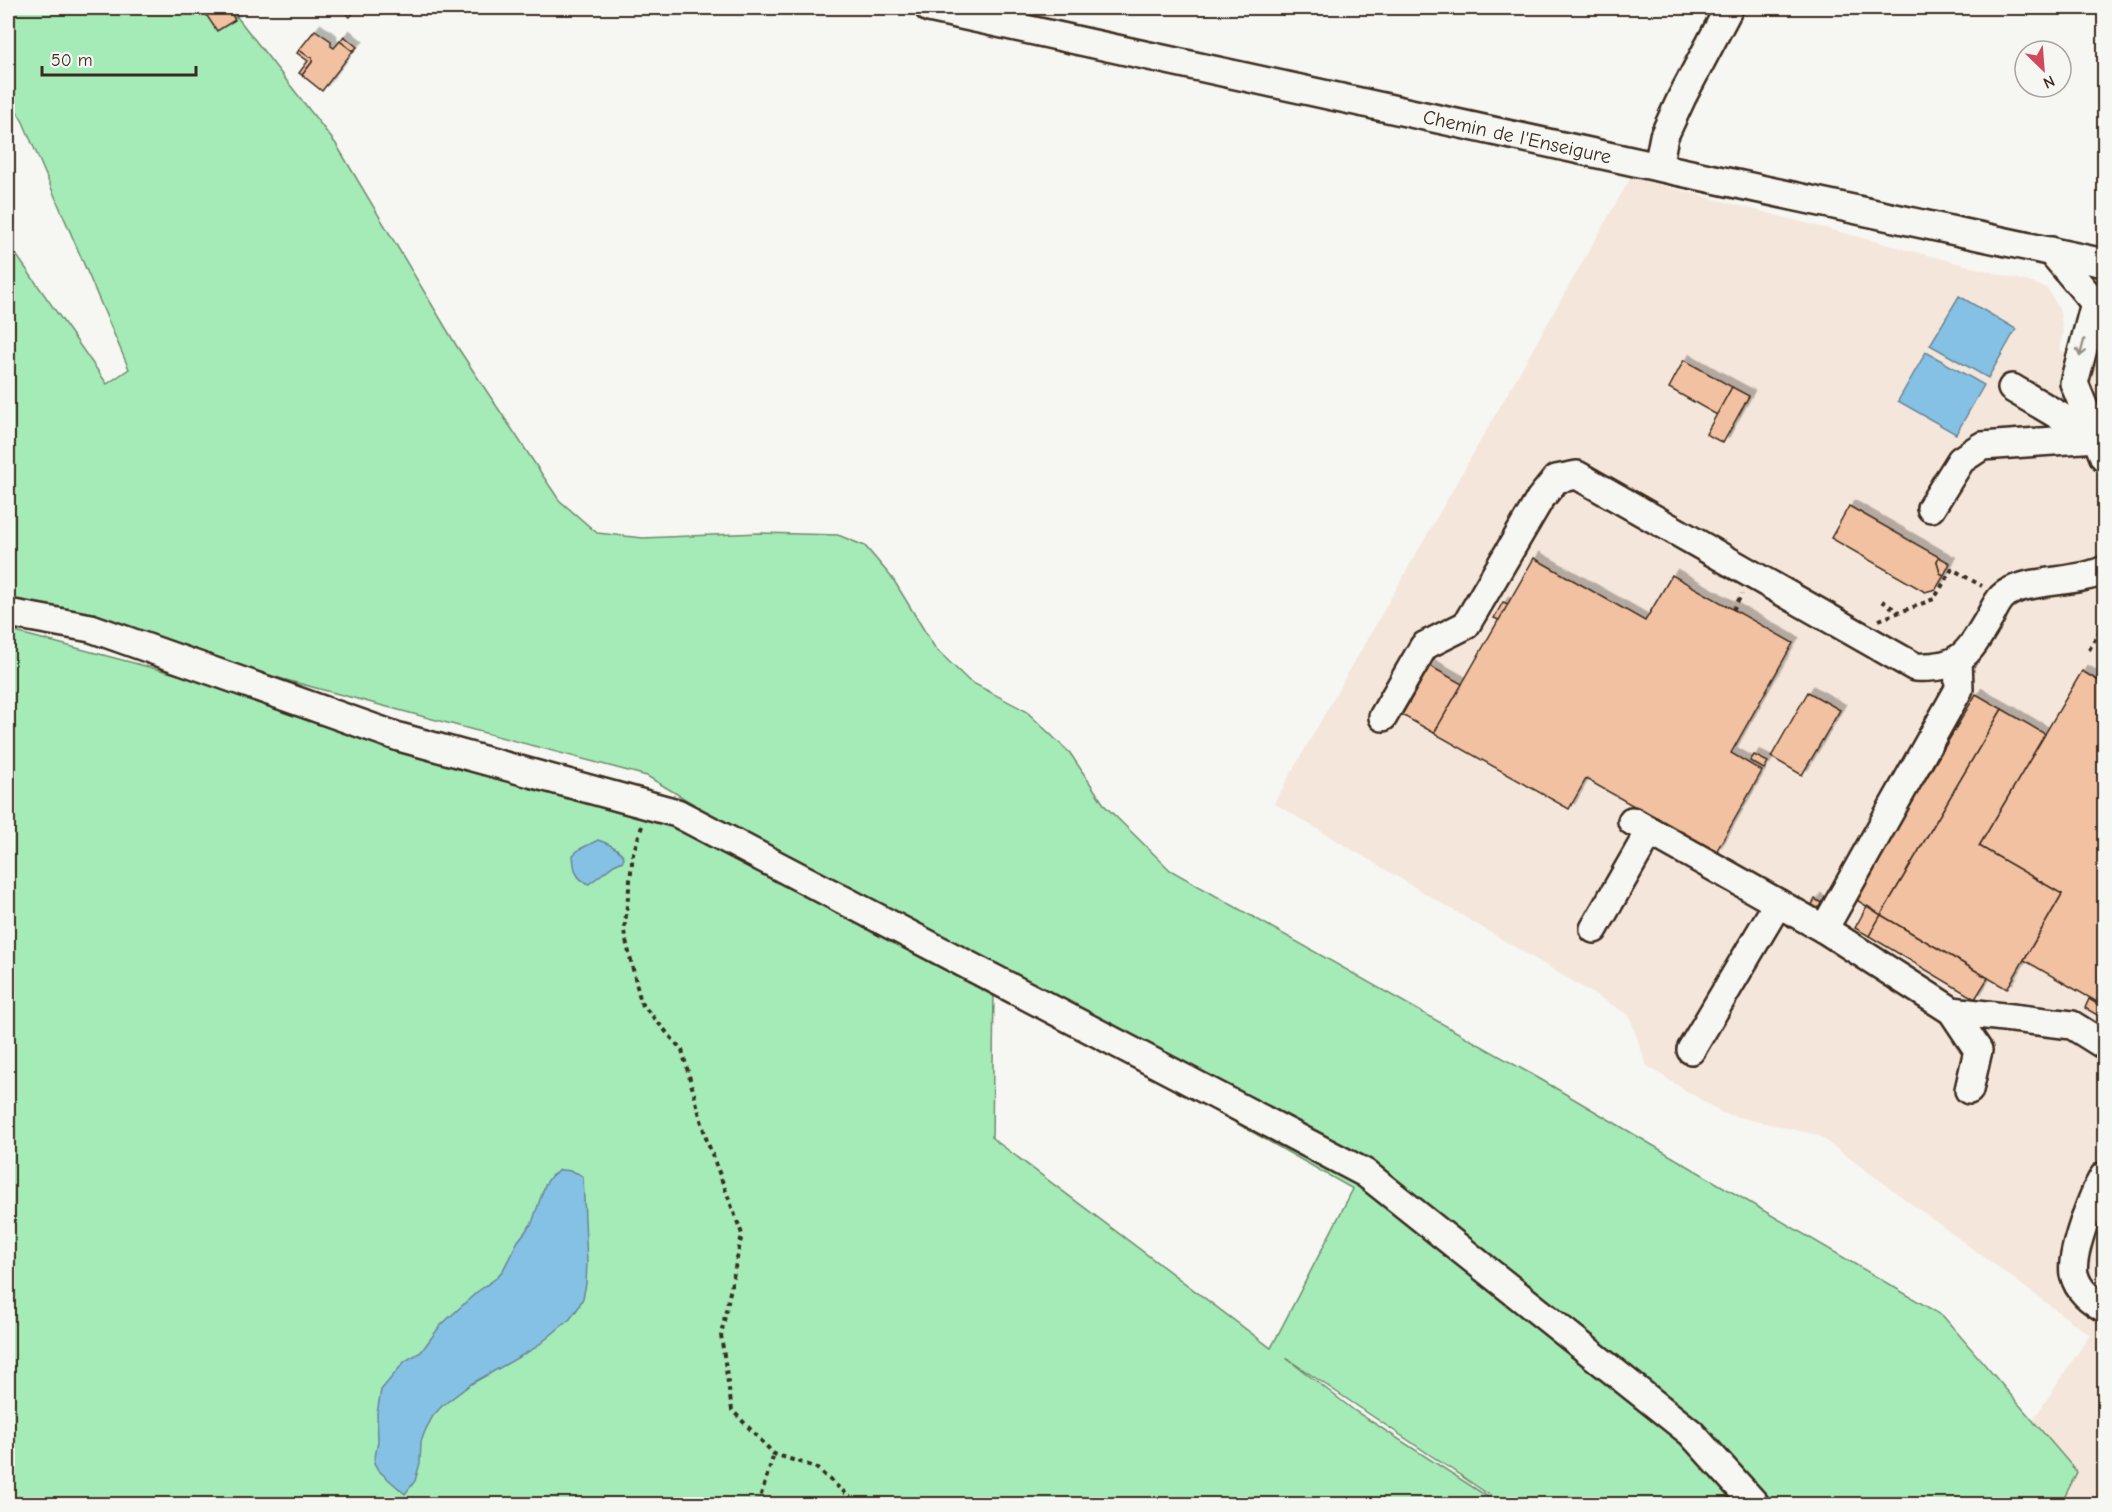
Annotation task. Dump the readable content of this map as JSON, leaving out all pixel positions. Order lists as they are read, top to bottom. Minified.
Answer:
{"streets":{"street":["Chemin de l'Enseigure"]},"scale_bar":"50 m","north":"bottom right"}
